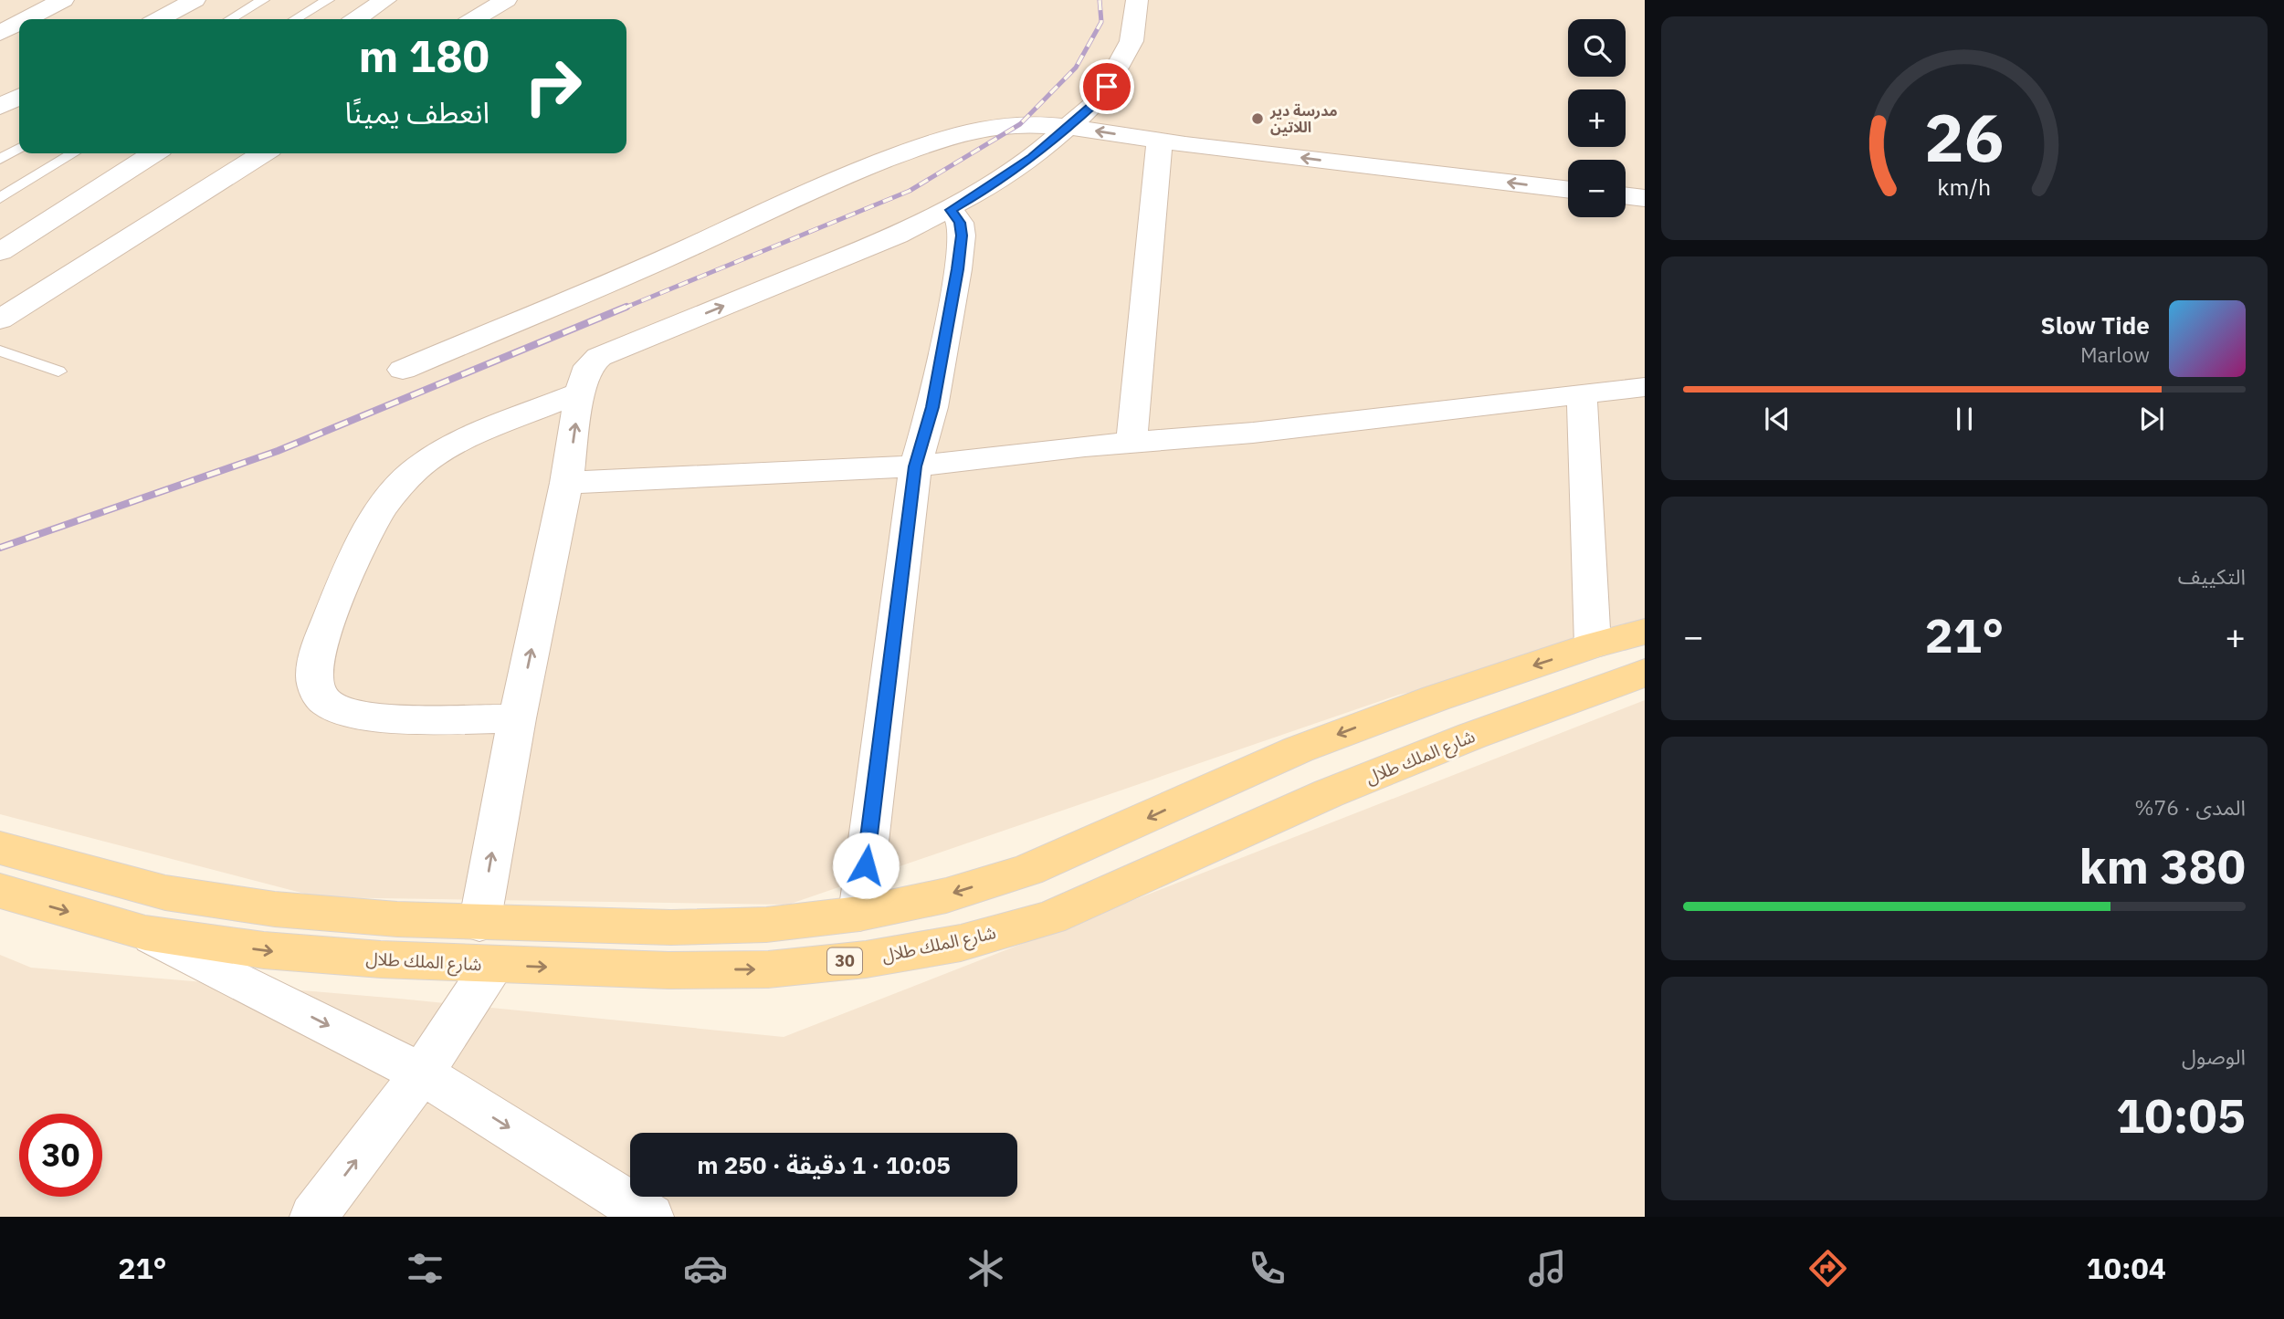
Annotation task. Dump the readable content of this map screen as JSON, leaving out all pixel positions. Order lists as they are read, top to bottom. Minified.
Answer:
{"streets":{"main road":["شارع الملك طلال","30"]},"places":["مدرسة دير اللاتين"],"page":{"map_buttons":["+","−"],"turn":["180 m","انعطف يمينًا"],"song":["Slow Tide","Marlow"],"tile":["التكييف",["المدى · 76%","380 km"],["الوصول","10:05"]],"heat":["−","21°","+"],"limit":"30","trip":"10:05 · 1 دقيقة · 250 m","tabs":["10:04","21°"],"gauge":["26","km/h"]}}
